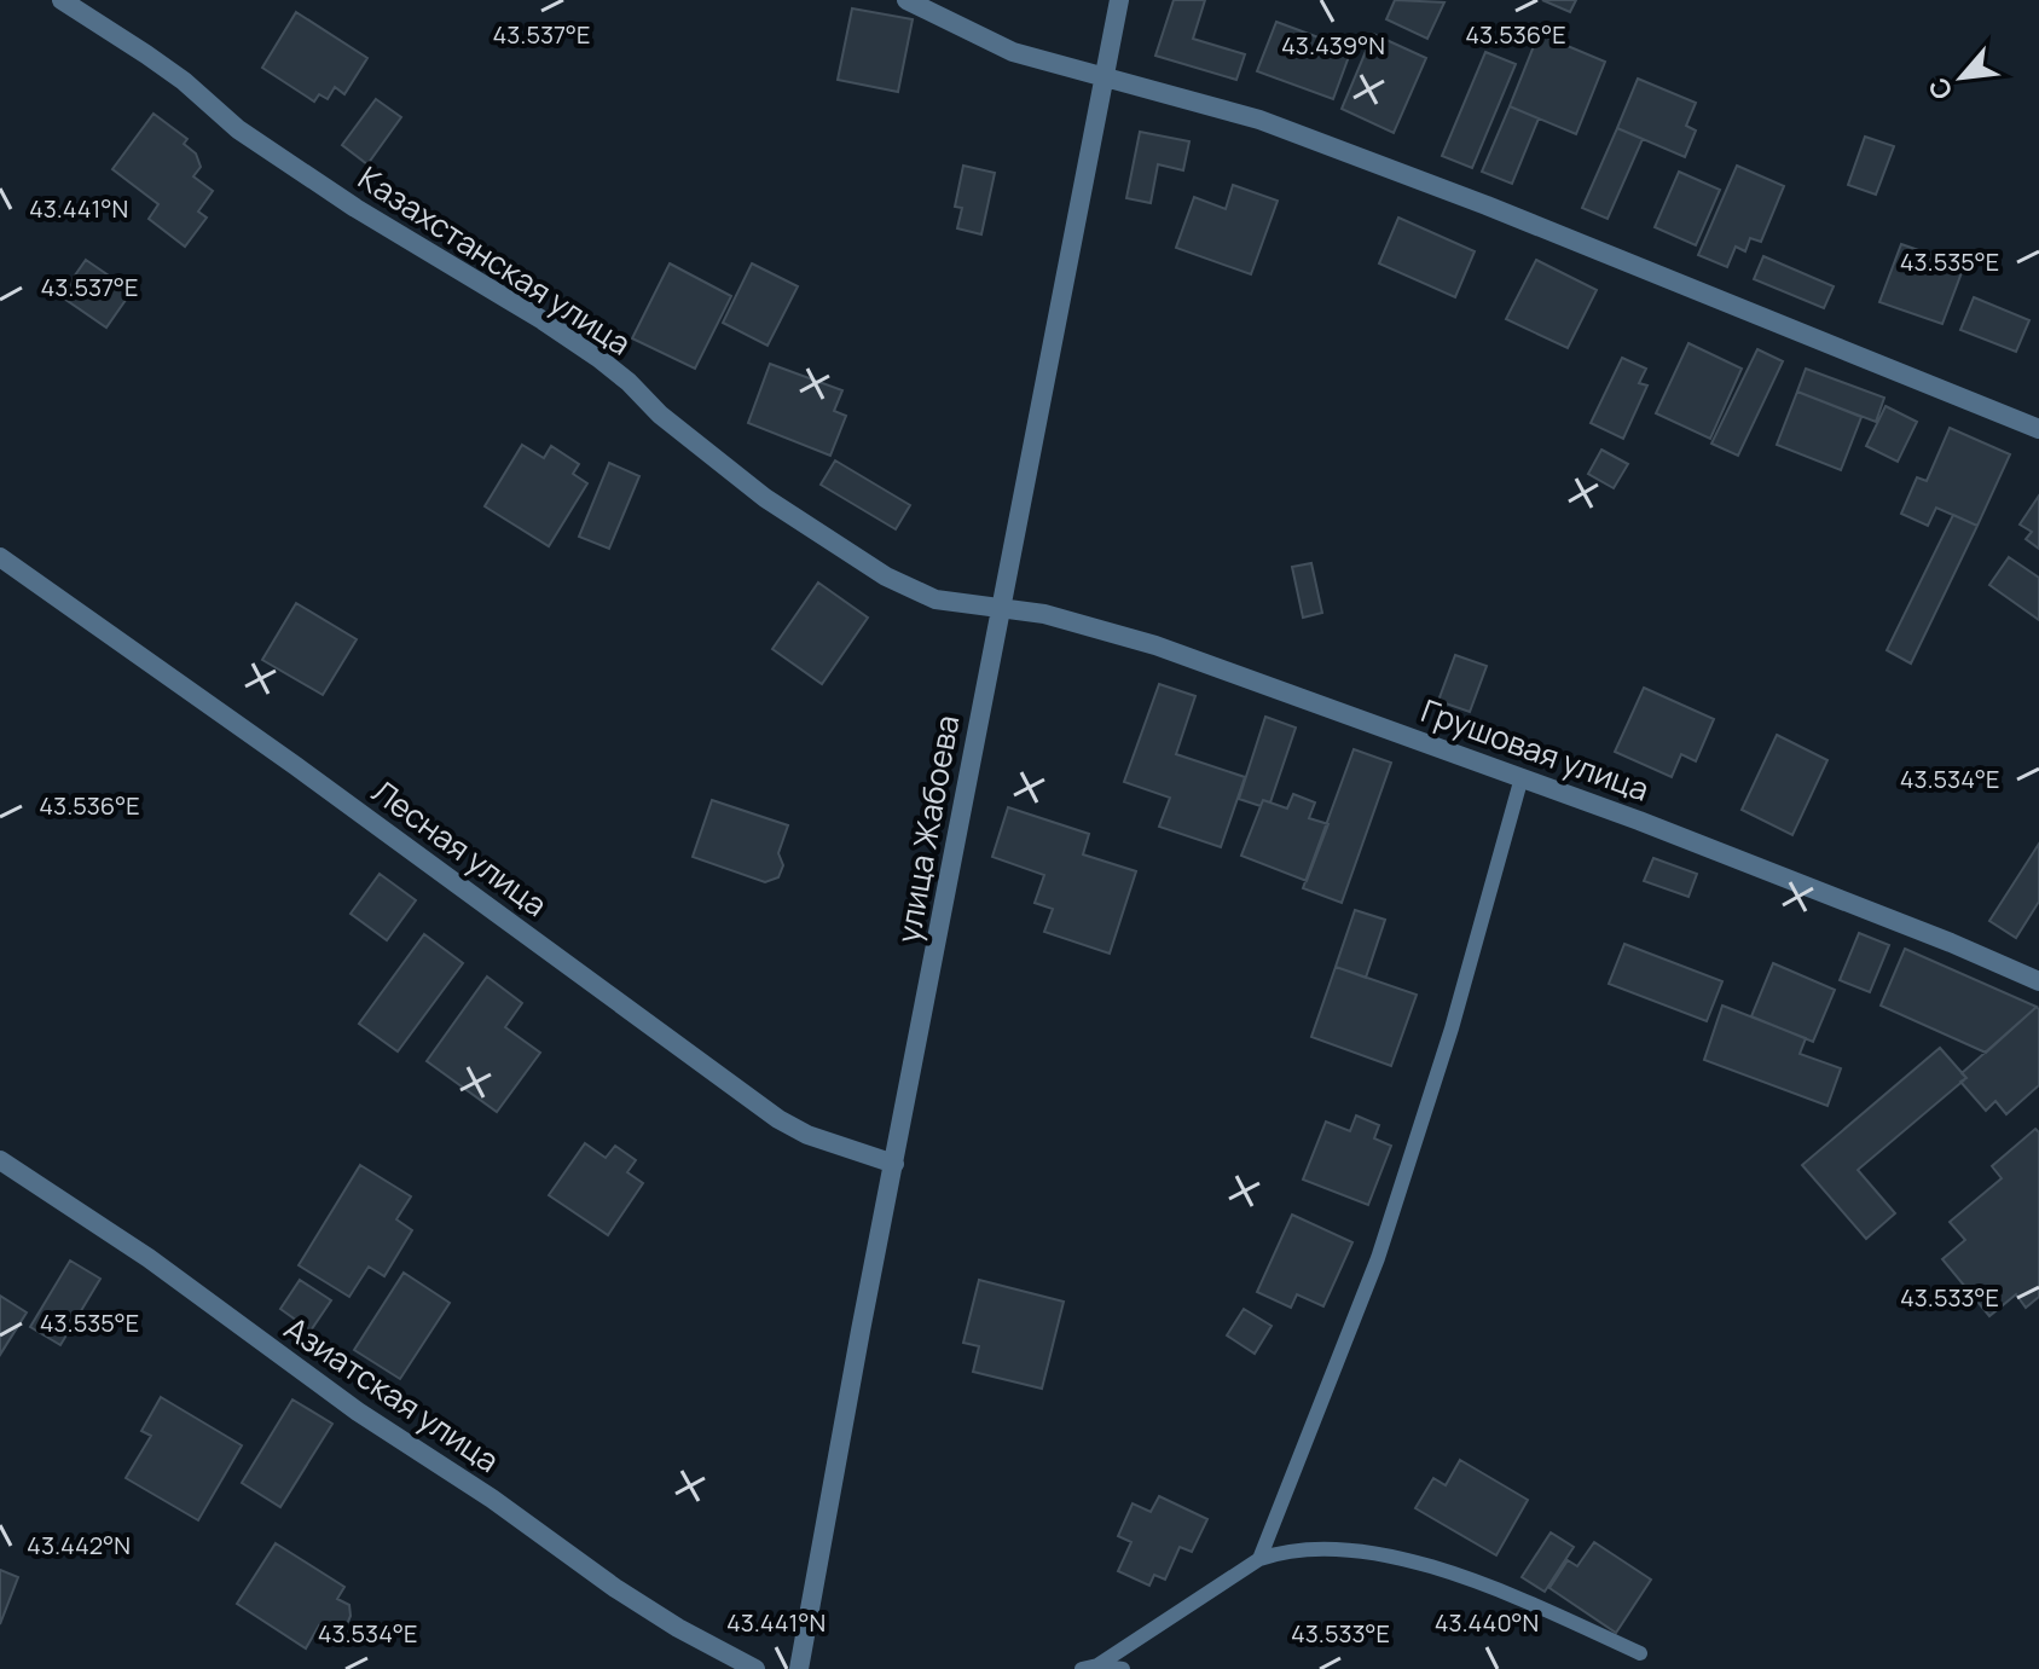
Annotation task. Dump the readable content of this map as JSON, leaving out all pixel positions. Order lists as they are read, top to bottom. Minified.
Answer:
{"streets":{"street":["Казахстанская улица","Грушовая улица","улица Жабоева","Лесная улица","Азиатская улица"]},"crossings":[["Казахстанская улица","Грушовая улица"],["Казахстанская улица","улица Жабоева"],["Грушовая улица","улица Жабоева"],["улица Жабоева","Лесная улица"]],"north":"bottom left","coordinates":["43.537°E","43.536°E","43.439°N","43.441°N","43.535°E","43.534°E","43.533°E","43.442°N","43.440°N"]}
